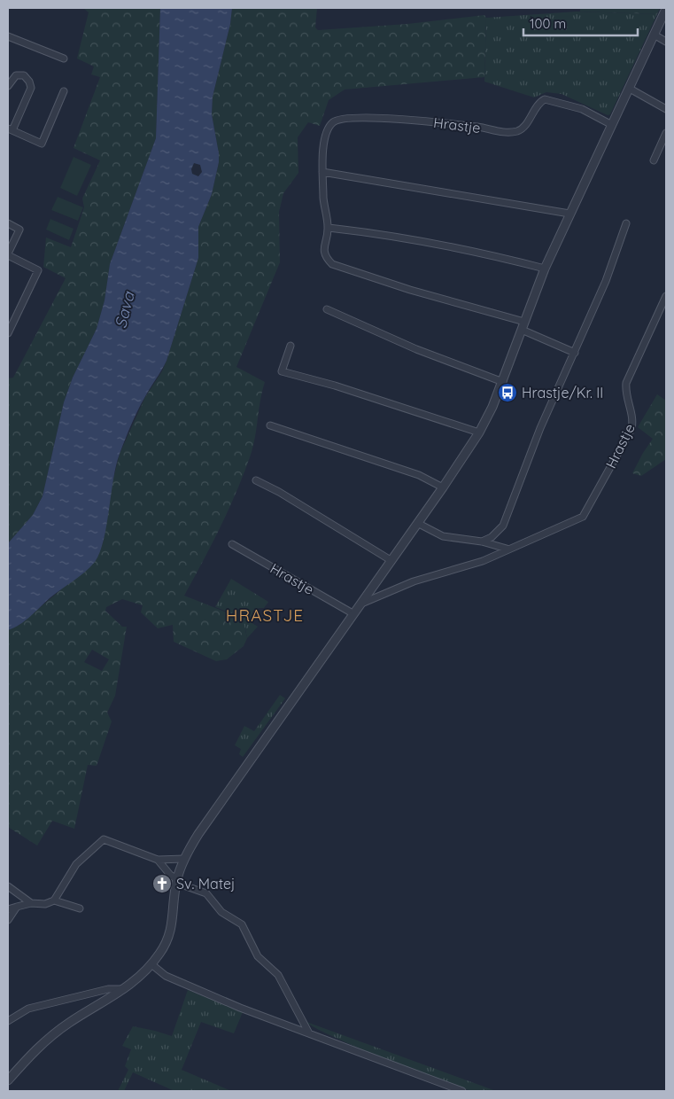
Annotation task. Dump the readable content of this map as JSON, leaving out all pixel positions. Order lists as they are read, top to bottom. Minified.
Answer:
{"streets":{"street":["Hrastje"]},"districts":["HRASTJE"],"water":["Sava"],"places":{"bus stop":["Hrastje/Kr. II"],"church":["Sv. Matej"]},"scale_bar":"100 m"}
